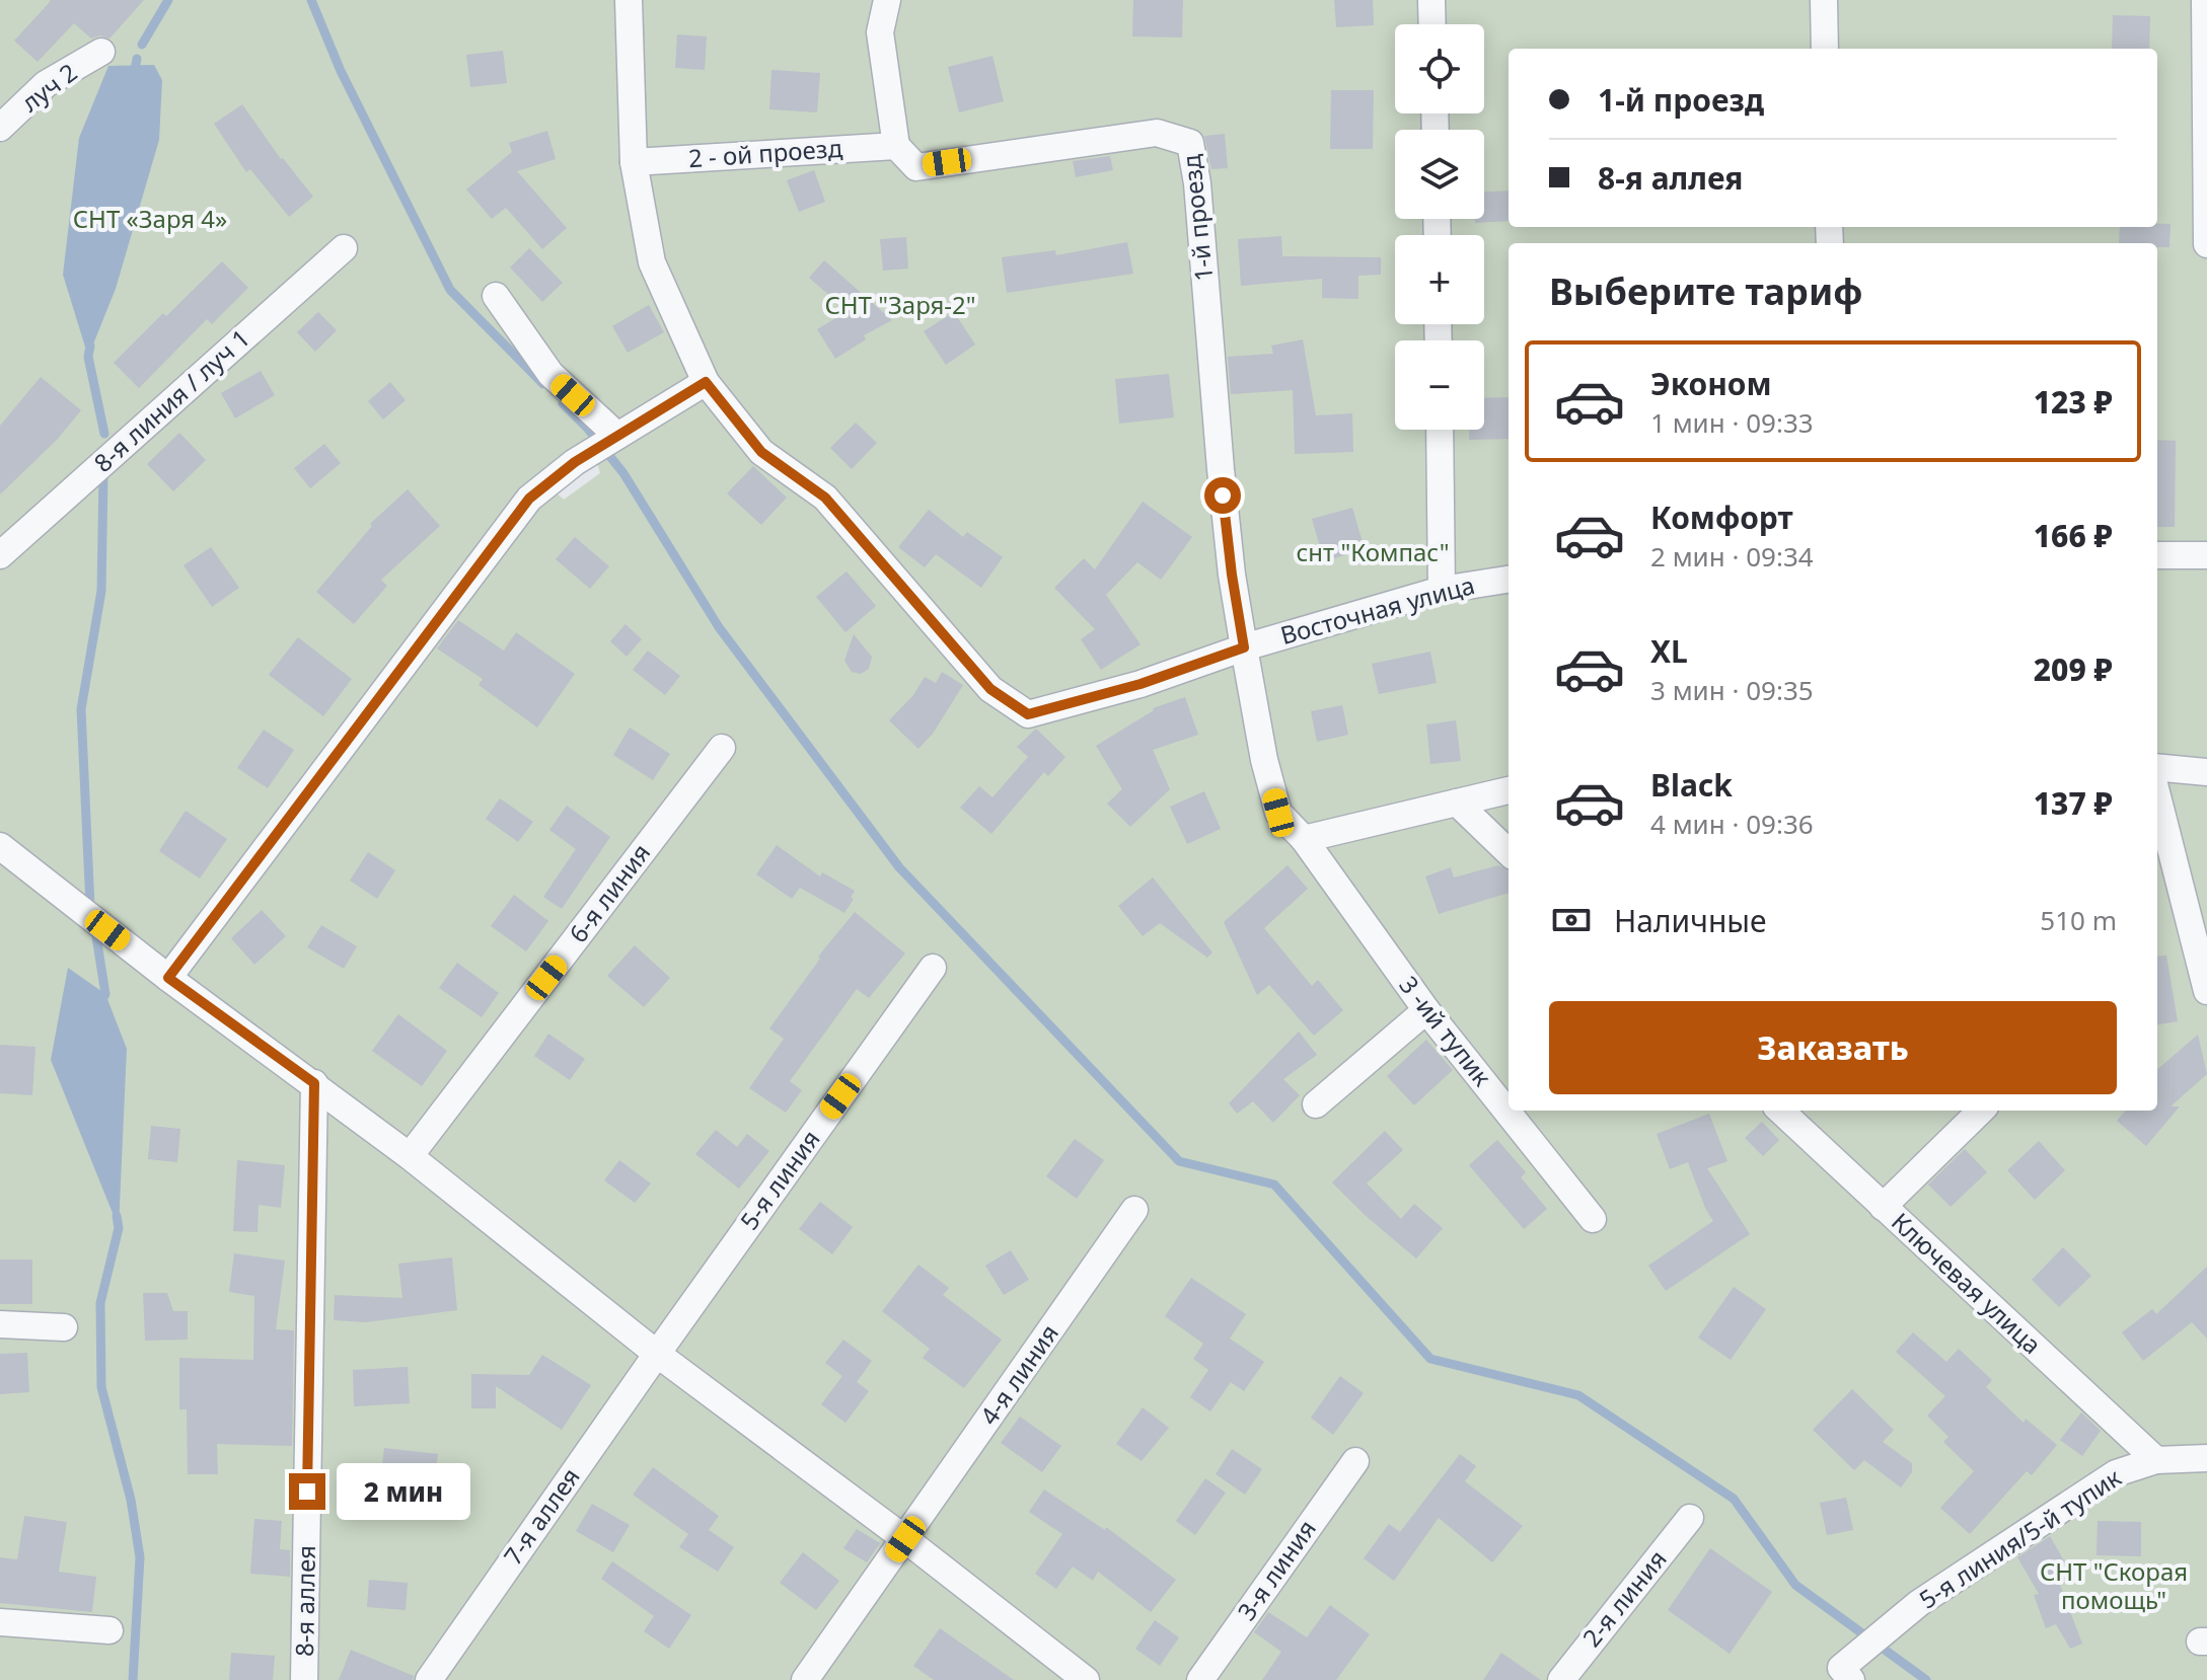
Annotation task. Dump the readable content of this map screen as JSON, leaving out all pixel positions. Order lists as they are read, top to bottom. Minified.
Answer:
{"streets":{"street":["луч 2","2 - ой проезд","1-й проезд","8-я линия / луч 1","Восточная улица","6-я линия","3 -ий тупик","5-я линия","Ключевая улица","4-я линия","7-я аллея","5-я линия/5-й тупик","3-я линия","2-я линия","8-я аллея"]},"crossings":[["2 - ой проезд","1-й проезд"],["1-й проезд","Восточная улица"],["5-я линия","7-я аллея"],["Ключевая улица","5-я линия/5-й тупик"]],"parks":["СНТ «Заря 4»","СНТ \"Заря-2\"","снт \"Компас\"","СНТ \"Скорая помощь\""],"page":{"map_buttons":["+","−"],"banner":["1-й проезд","8-я аллея"],"heading":"Выберите тариф","list":[{"name":"Эконом","note":"1 мин · 09:33","value":"123 ₽"},{"name":"Комфорт","note":"2 мин · 09:34","value":"166 ₽"},{"name":"XL","note":"3 мин · 09:35","value":"209 ₽"},{"name":"Black","note":"4 мин · 09:36","value":"137 ₽"}],"pay":["Наличные","510 m"],"buttons":"Заказать","bubble":"2 мин"}}
